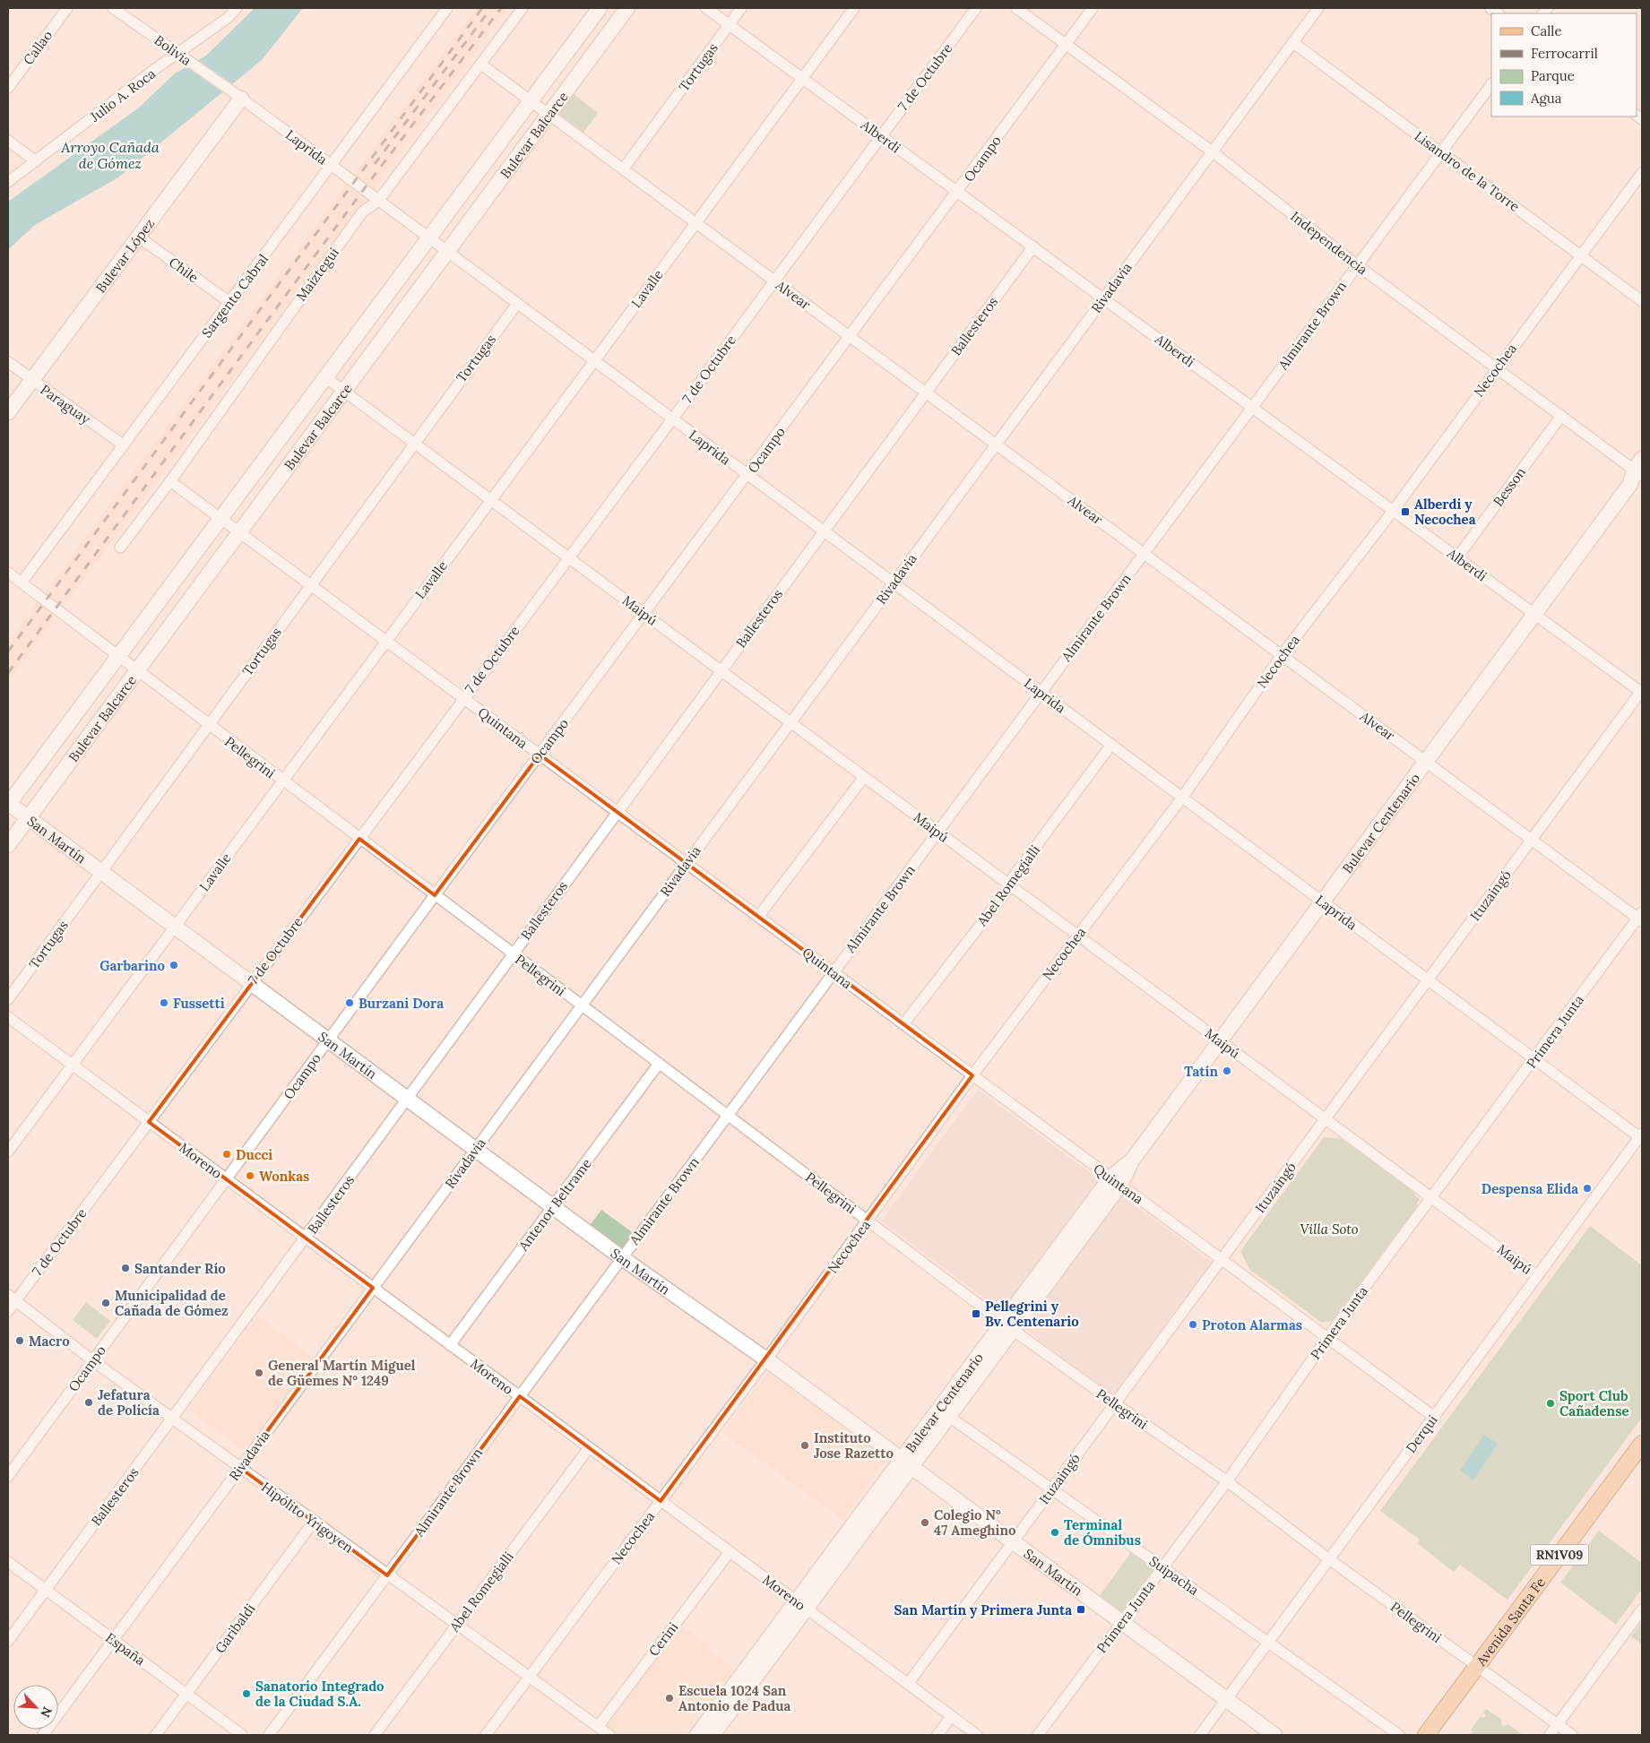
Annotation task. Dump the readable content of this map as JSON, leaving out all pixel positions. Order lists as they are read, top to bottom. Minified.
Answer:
{"streets":{"main road":["Bulevar Balcarce","Bulevar López","Bulevar Centenario","San Martín","RN1V09","Avenida Santa Fe"],"street":["Callao","Bolivia","Tortugas","7 de Octubre","Julio A. Roca","Alberdi","Laprida","Ocampo","Lisandro de la Torre","Independencia","Chile","Maiztegui","Rivadavia","Lavalle","Alvear","Sargento Cabral","Almirante Brown","Ballesteros","Necochea","Paraguay","Besson","Maipú","Quintana","Pellegrini","Abel Romegialli","Ituzaingó","Primera Junta","Moreno","Antenor Beltrame","Derqui","Hipólito Yrigoyen","Suipacha","Garibaldi","Cerini","España"]},"crossings":[["Bolivia","Julio A. Roca"],["Bolivia","Laprida"],["Bolivia","Bulevar López"],["Tortugas","Alberdi"],["Tortugas","Laprida"],["Tortugas","Alvear"],["Tortugas","Maipú"],["Tortugas","Quintana"],["Tortugas","Pellegrini"],["Tortugas","San Martín"],["7 de Octubre","Alberdi"],["7 de Octubre","Laprida"],["7 de Octubre","Alvear"],["7 de Octubre","Maipú"],["7 de Octubre","Quintana"],["7 de Octubre","Pellegrini"],["7 de Octubre","San Martín"],["7 de Octubre","Moreno"],["7 de Octubre","Hipólito Yrigoyen"],["Bulevar Balcarce","Laprida"],["Bulevar Balcarce","Alvear"],["Bulevar Balcarce","Maipú"],["Bulevar Balcarce","Quintana"],["Bulevar Balcarce","Pellegrini"],["Bulevar Balcarce","San Martín"],["Alberdi","Ocampo"],["Alberdi","Rivadavia"],["Alberdi","Lavalle"],["Alberdi","Almirante Brown"],["Alberdi","Ballesteros"],["Alberdi","Necochea"],["Alberdi","Besson"],["Alberdi","Bulevar Centenario"],["Alberdi","Ituzaingó"],["Laprida","Ocampo"],["Laprida","Bulevar López"],["Laprida","Maiztegui"],["Laprida","Rivadavia"],["Laprida","Lavalle"],["Laprida","Sargento Cabral"],["Laprida","Almirante Brown"],["Laprida","Ballesteros"],["Laprida","Necochea"],["Laprida","Bulevar Centenario"],["Laprida","Abel Romegialli"],["Laprida","Ituzaingó"],["Laprida","Primera Junta"],["Laprida","Derqui"],["Ocampo","Independencia"],["Ocampo","Alvear"],["Ocampo","Maipú"],["Ocampo","Quintana"],["Ocampo","Pellegrini"],["Ocampo","San Martín"],["Ocampo","Moreno"],["Ocampo","Hipólito Yrigoyen"],["Lisandro de la Torre","Rivadavia"],["Lisandro de la Torre","Almirante Brown"],["Lisandro de la Torre","Necochea"],["Independencia","Rivadavia"],["Independencia","Almirante Brown"],["Independencia","Necochea"],["Independencia","Besson"],["Independencia","Bulevar Centenario"],["Bulevar López","Chile"],["Bulevar López","Paraguay"],["Chile","Sargento Cabral"],["Maiztegui","Alvear"],["Maiztegui","Quintana"],["Rivadavia","Alvear"],["Rivadavia","Maipú"],["Rivadavia","Quintana"],["Rivadavia","Pellegrini"],["Rivadavia","San Martín"],["Rivadavia","Moreno"],["Rivadavia","Hipólito Yrigoyen"],["Rivadavia","España"],["Lavalle","Alvear"],["Lavalle","Maipú"],["Lavalle","Quintana"],["Lavalle","Pellegrini"],["Lavalle","San Martín"],["Lavalle","Moreno"],["Alvear","Almirante Brown"],["Alvear","Ballesteros"],["Alvear","Necochea"],["Alvear","Bulevar Centenario"],["Alvear","Ituzaingó"],["Alvear","Primera Junta"],["Sargento Cabral","Paraguay"],["Sargento Cabral","Pellegrini"],["Almirante Brown","Maipú"],["Almirante Brown","Quintana"],["Almirante Brown","Pellegrini"],["Almirante Brown","San Martín"],["Almirante Brown","Moreno"],["Almirante Brown","Hipólito Yrigoyen"],["Ballesteros","Maipú"],["Ballesteros","Quintana"],["Ballesteros","Pellegrini"],["Ballesteros","San Martín"],["Ballesteros","Moreno"],["Ballesteros","Hipólito Yrigoyen"],["Ballesteros","España"],["Necochea","Maipú"],["Necochea","Quintana"],["Necochea","Pellegrini"],["Necochea","San Martín"],["Necochea","Moreno"],["Necochea","Hipólito Yrigoyen"],["Maipú","Bulevar Centenario"],["Maipú","Abel Romegialli"],["Maipú","Ituzaingó"],["Maipú","Primera Junta"],["Maipú","Derqui"],["Quintana","Bulevar Centenario"],["Quintana","Abel Romegialli"],["Quintana","Ituzaingó"],["Quintana","Primera Junta"],["Quintana","Derqui"],["Pellegrini","Bulevar Centenario"],["Pellegrini","Ituzaingó"],["Pellegrini","Primera Junta"],["Pellegrini","Antenor Beltrame"],["Pellegrini","Derqui"],["Pellegrini","Avenida Santa Fe"],["Bulevar Centenario","San Martín"],["Bulevar Centenario","Moreno"],["Bulevar Centenario","Suipacha"],["San Martín","Ituzaingó"],["San Martín","Primera Junta"],["San Martín","Antenor Beltrame"],["San Martín","Derqui"],["Abel Romegialli","Moreno"],["Abel Romegialli","Hipólito Yrigoyen"],["Ituzaingó","Moreno"],["Ituzaingó","Suipacha"],["Primera Junta","Suipacha"],["Moreno","Antenor Beltrame"],["Moreno","Cerini"],["Derqui","Suipacha"],["Hipólito Yrigoyen","Garibaldi"],["Hipólito Yrigoyen","Cerini"],["Garibaldi","España"]],"water":["Arroyo Cañada de Gómez"],"parks":["Villa Soto"],"places":{"transit":["Alberdi y Necochea","Pellegrini y Bv. Centenario","San Martín y Primera Junta"],"other":["Garbarino","Fussetti","Burzani Dora","Tatín","Ducci","Wonkas","Despensa Elida","Santander Río","Municipalidad de Cañada de Gómez","Proton Alarmas","Macro","General Martín Miguel de Güemes N° 1249","Jefatura de Policía","Sport Club Cañadense","Instituto Jose Razetto","Colegio Nº 47 Ameghino","Terminal de Ómnibus","Sanatorio Integrado de la Ciudad S.A.","Escuela 1024 San Antonio de Padua"]},"legend":["Calle","Ferrocarril","Parque","Agua"],"north":"bottom right"}
